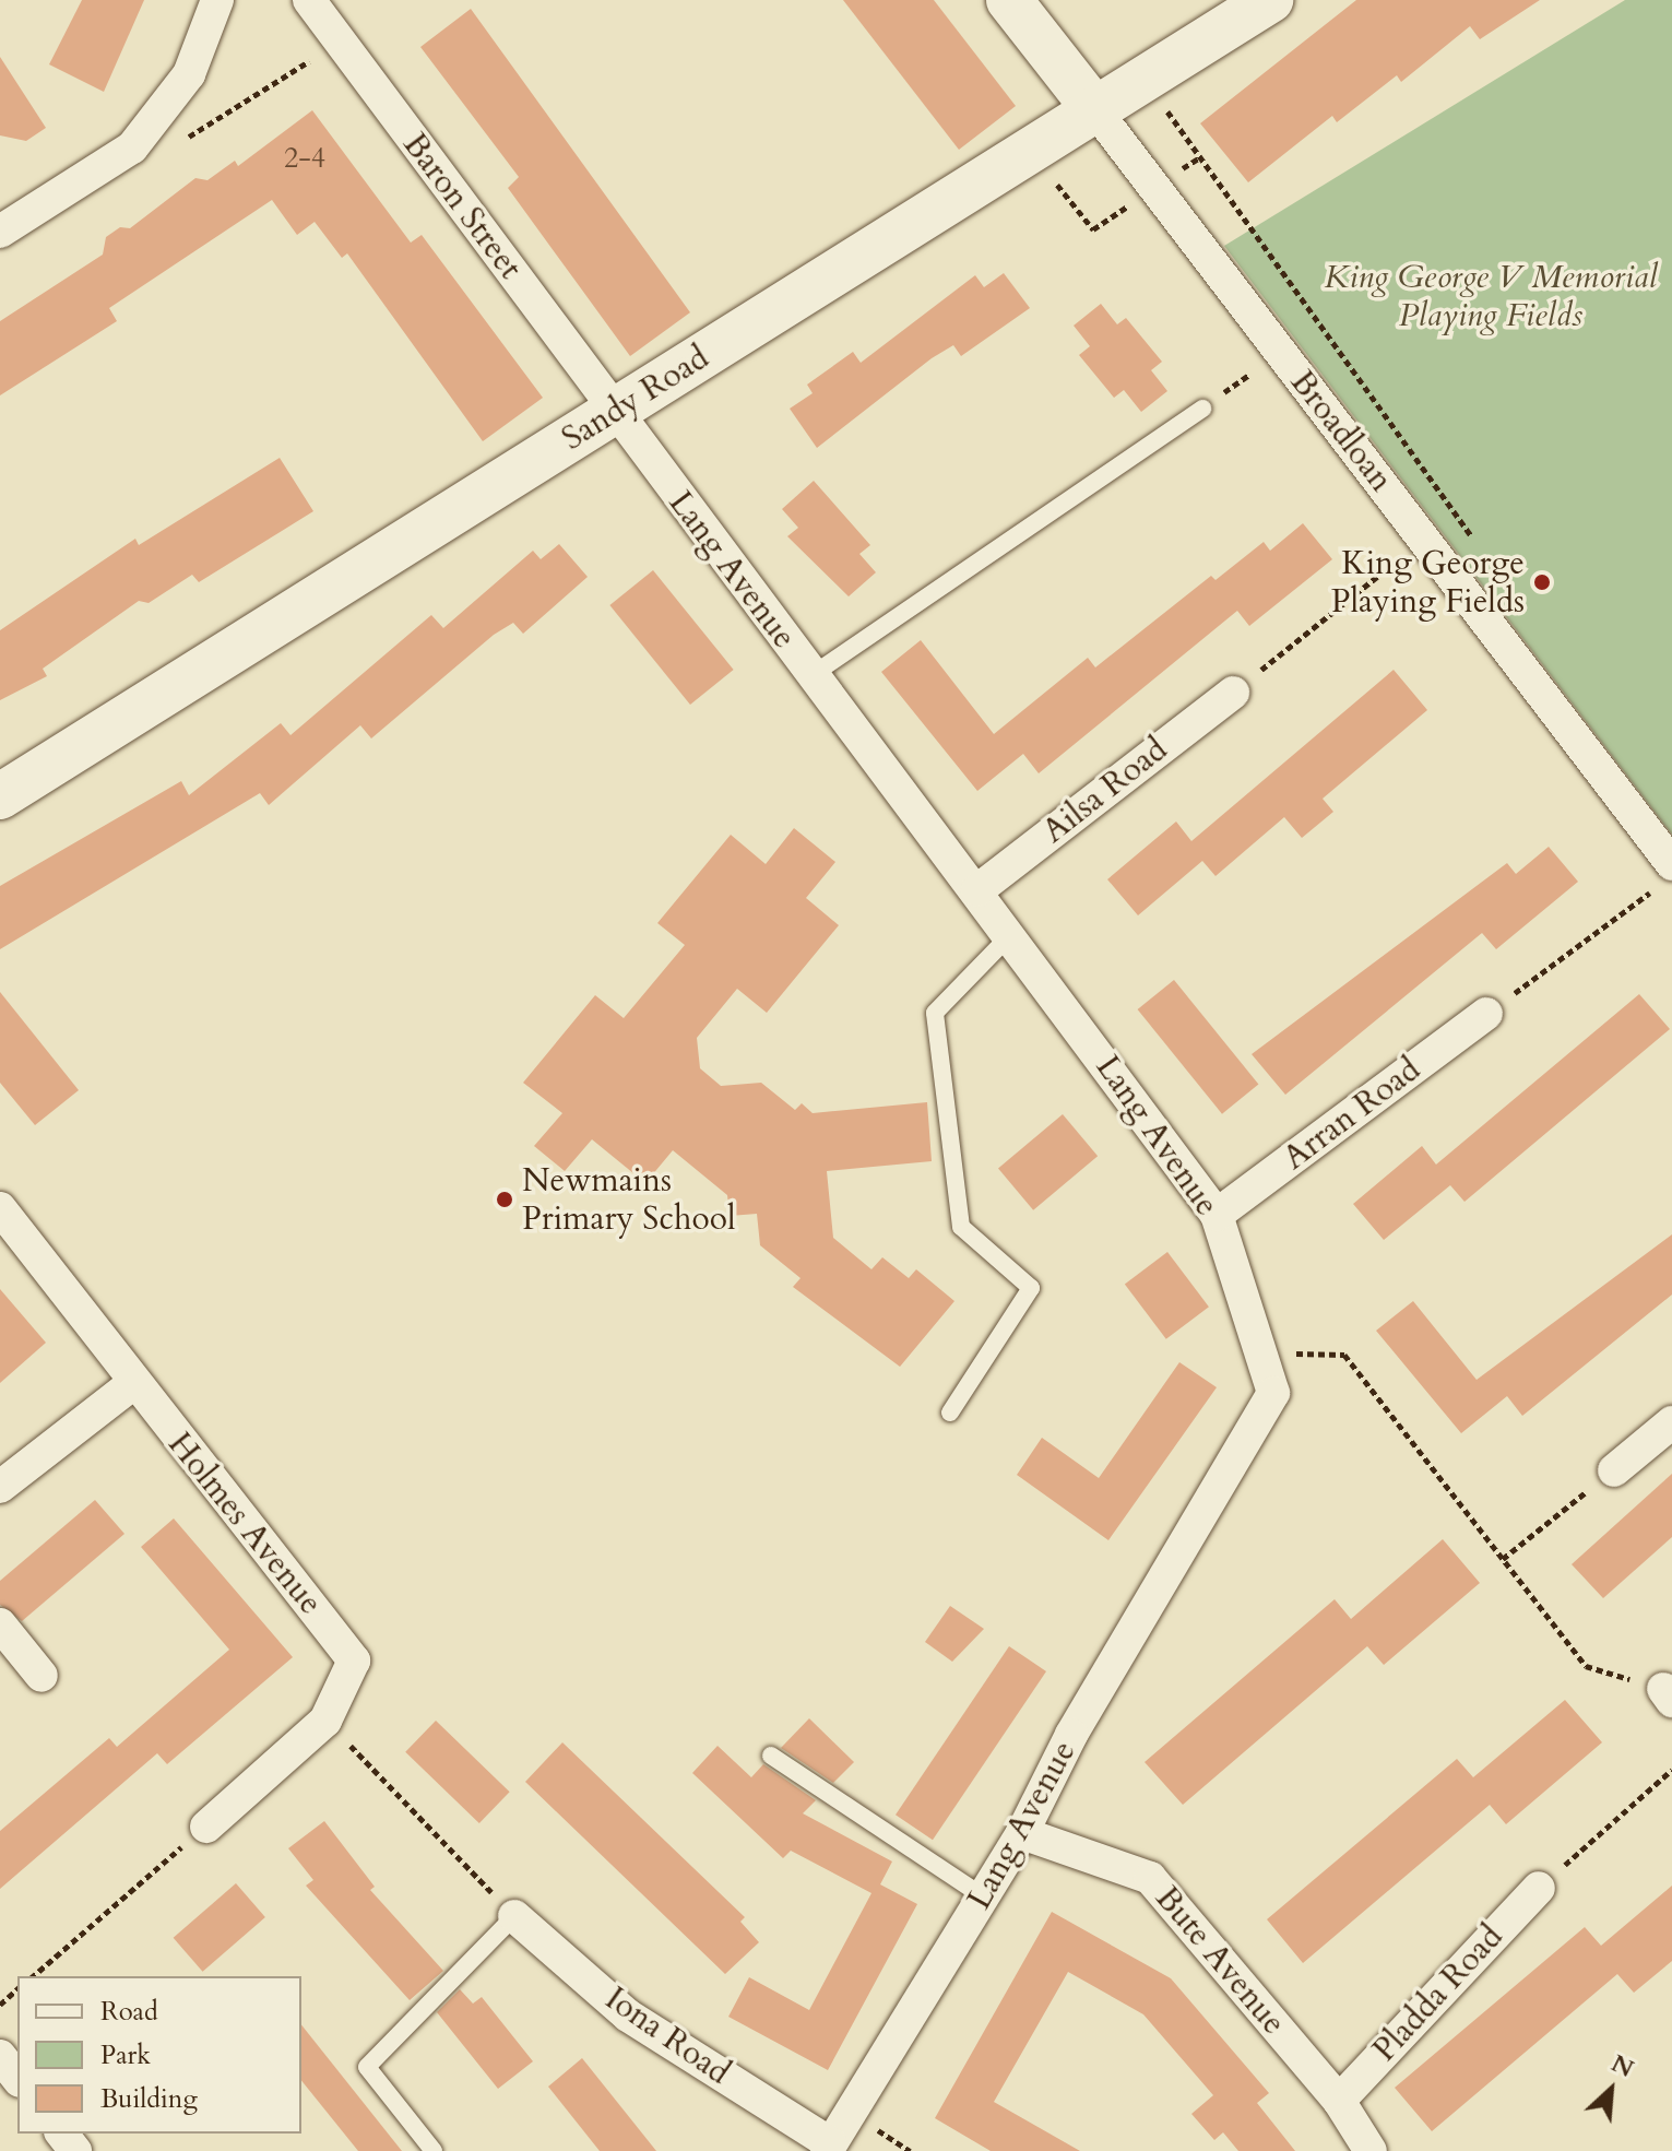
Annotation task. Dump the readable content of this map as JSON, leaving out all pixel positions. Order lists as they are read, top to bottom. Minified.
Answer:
{"streets":{"main road":["Sandy Road","Broadloan"],"street":["Baron Street","Lang Avenue","Ailsa Road","Arran Road","Holmes Avenue","Bute Avenue","Pladda Road","Iona Road"]},"crossings":[["Baron Street","Sandy Road"],["Baron Street","Lang Avenue"],["Sandy Road","Broadloan"],["Sandy Road","Lang Avenue"],["Lang Avenue","Ailsa Road"],["Lang Avenue","Arran Road"],["Lang Avenue","Bute Avenue"],["Lang Avenue","Iona Road"],["Bute Avenue","Pladda Road"]],"parks":["King George V Memorial Playing Fields"],"places":["King George Playing Fields","Newmains Primary School"],"house_numbers":["2-4"],"legend":["Road","Park","Building"],"north":"top right"}
